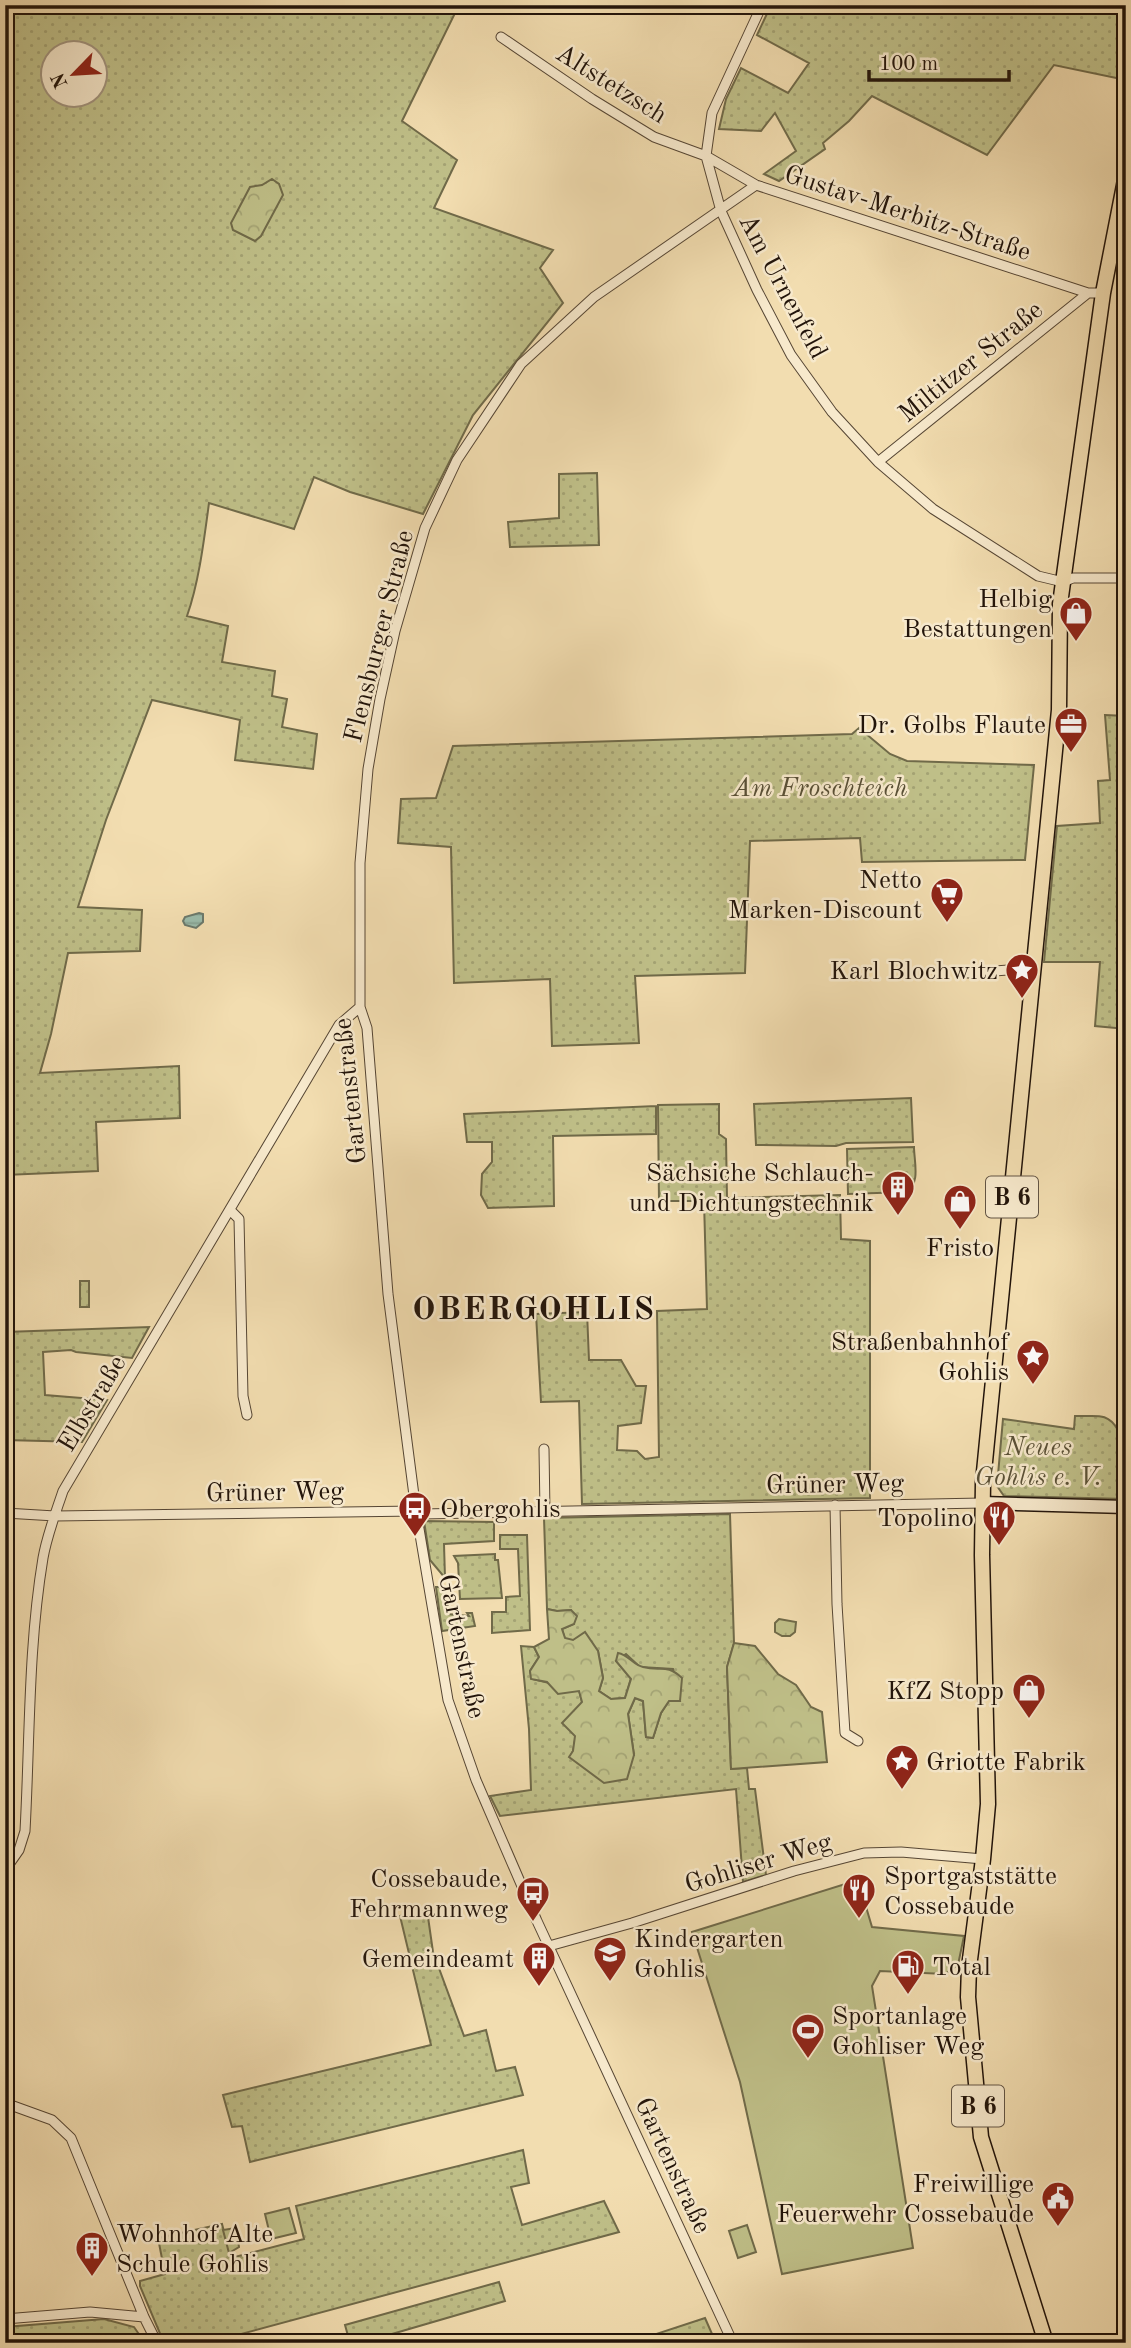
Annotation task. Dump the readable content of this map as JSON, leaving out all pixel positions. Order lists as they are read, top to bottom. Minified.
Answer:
{"streets":{"main road":["B 6"],"street":["Altstetzsch","Gustav-Merbitz-Straße","Am Urnenfeld","Miltitzer Straße","Flensburger Straße","Gartenstraße","Elbstraße","Grüner Weg","Gohliser Weg"]},"crossings":[["Altstetzsch","Gustav-Merbitz-Straße"],["Altstetzsch","Am Urnenfeld"],["Gustav-Merbitz-Straße","Am Urnenfeld"],["Gustav-Merbitz-Straße","Miltitzer Straße"],["Gustav-Merbitz-Straße","Flensburger Straße"],["Gustav-Merbitz-Straße","B 6"],["Am Urnenfeld","Miltitzer Straße"],["Am Urnenfeld","Flensburger Straße"],["Am Urnenfeld","B 6"],["Miltitzer Straße","B 6"],["Flensburger Straße","Gartenstraße"],["Gartenstraße","Elbstraße"],["Gartenstraße","Grüner Weg"],["Gartenstraße","Gohliser Weg"],["B 6","Grüner Weg"],["B 6","Gohliser Weg"],["Elbstraße","Grüner Weg"]],"districts":["OBERGOHLIS"],"parks":["Am Froschteich","Neues Gohlis e. V."],"places":{"shop":["Helbig Bestattungen","Fristo","KfZ Stopp"],"office":["Dr. Golbs Flaute"],"supermarket":["Netto Marken-Discount"],"place":["Karl Blochwitz","Straßenbahnhof Gohlis","Griotte Fabrik"],"building":["Sächsiche Schlauch- und Dichtungstechnik","Gemeindeamt","Wohnhof Alte Schule Gohlis"],"bus stop":["Obergohlis","Cossebaude, Fehrmannweg"],"restaurant":["Topolino","Sportgaststätte Cossebaude"],"school or university":["Kindergarten Gohlis"],"fuel station":["Total"],"sports":["Sportanlage Gohliser Weg"],"public building":["Freiwillige Feuerwehr Cossebaude"]},"scale_bar":"100 m","north":"bottom left"}
